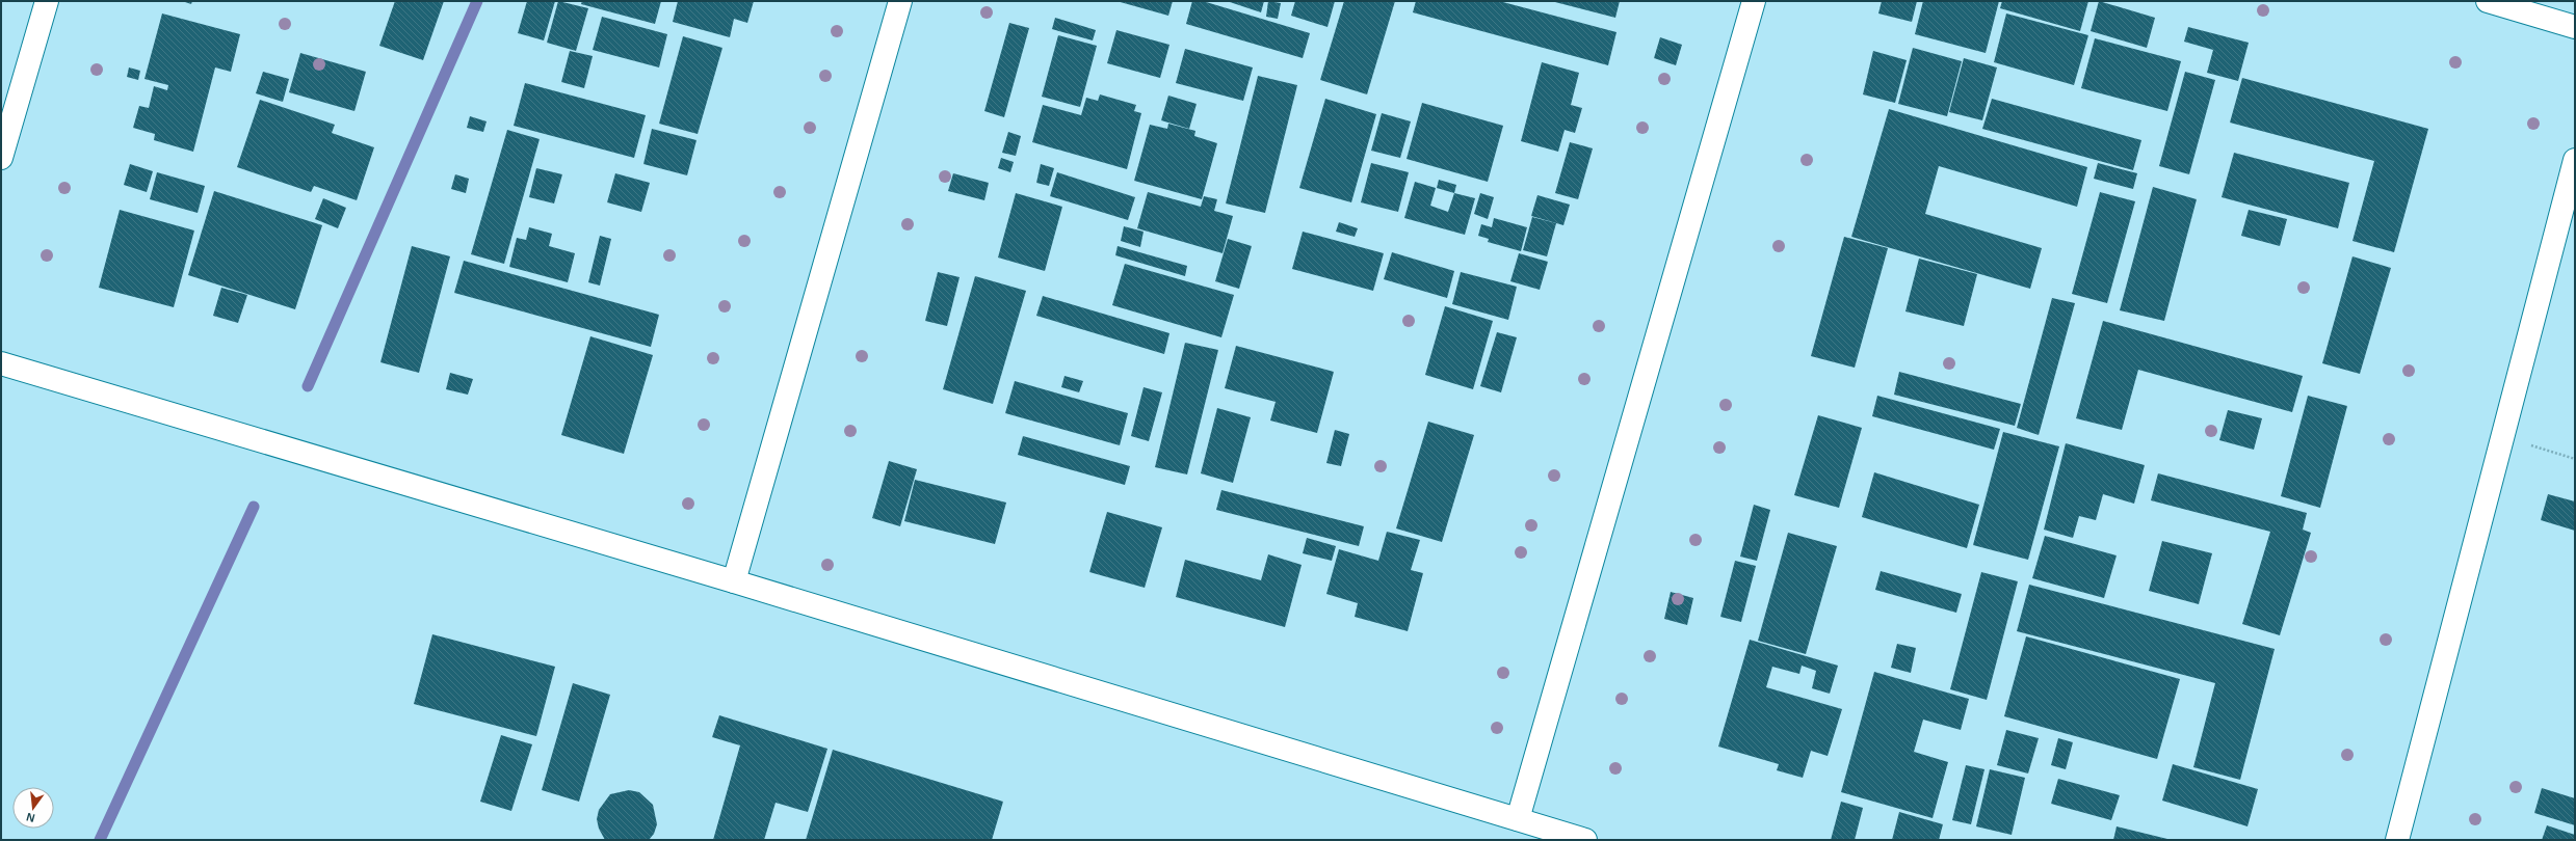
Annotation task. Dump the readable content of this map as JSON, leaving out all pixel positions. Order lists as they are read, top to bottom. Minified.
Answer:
{"north":"bottom"}
